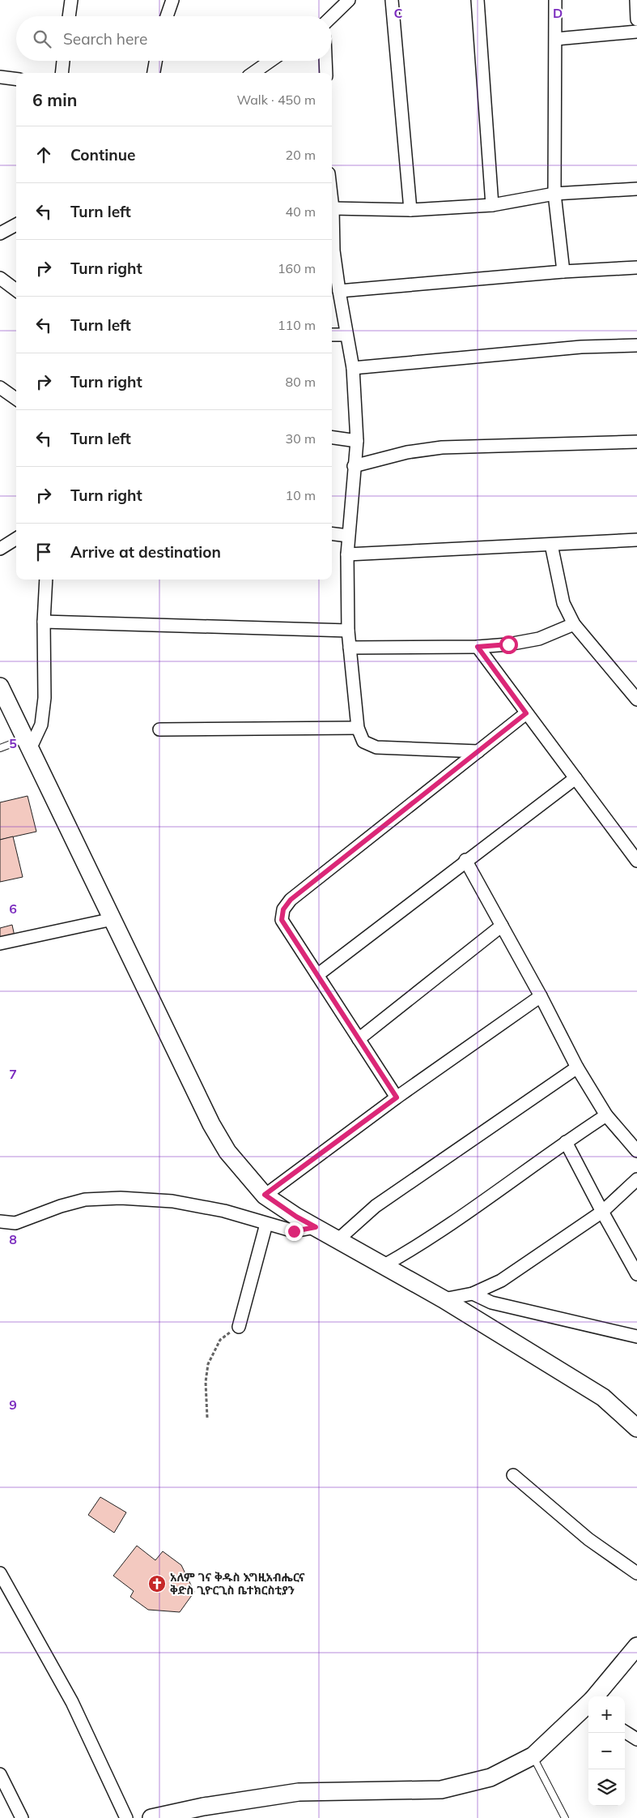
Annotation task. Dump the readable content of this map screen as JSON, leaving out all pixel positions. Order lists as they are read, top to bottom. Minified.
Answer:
{"places":{"church":["አለም ገና ቅዱስ እግዚአብሔርና ቅድስ ጊዮርጊስ ቤተክርስቲያን"]},"page":{"search":"Search here","heading":["6 min","Walk · 450 m"],"list":[["Continue","20 m"],["Turn left","40 m"],["Turn right","160 m"],["Turn left","110 m"],["Turn right","80 m"],["Turn left","30 m"],["Turn right","10 m"],"Arrive at destination"],"map_buttons":["+","−"]},"grid":{"columns":["C","D"],"rows":["5","6","7","8","9"]}}
